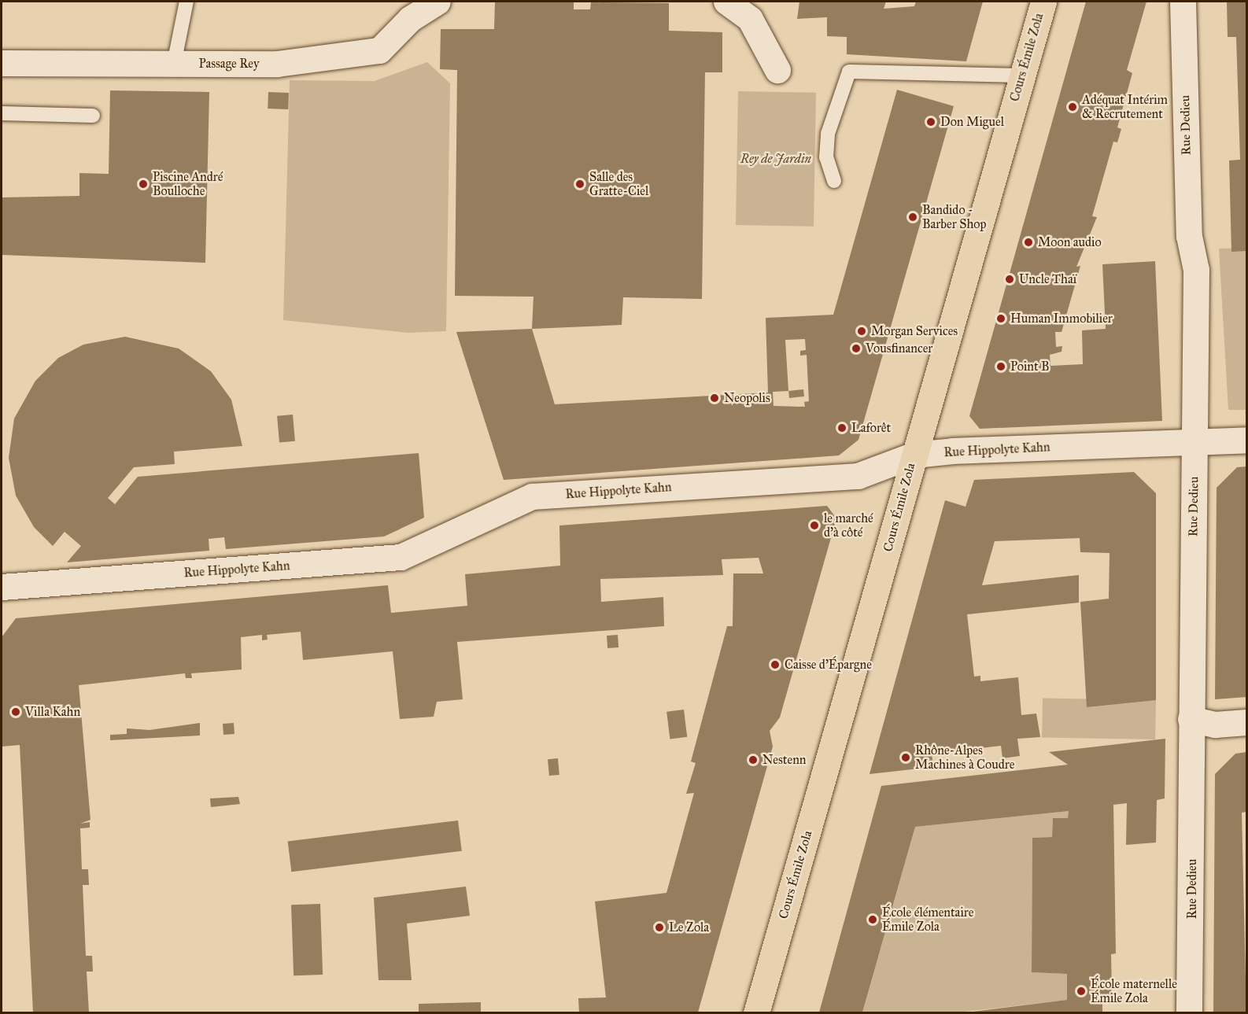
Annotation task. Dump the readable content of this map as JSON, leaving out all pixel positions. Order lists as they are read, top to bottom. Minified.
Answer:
{"streets":{"main road":["Cours Émile Zola"],"street":["Passage Rey","Rue Dedieu","Rue Hippolyte Kahn"]},"crossings":[["Cours Émile Zola","Rue Hippolyte Kahn"],["Rue Dedieu","Rue Hippolyte Kahn"]],"parks":["Rey de Jardin"],"places":["Adéquat Intérim & Recrutement","Don Miguel","Piscine André Boulloche","Salle des Gratte-Ciel","Bandido - Barber Shop","Moon audio","Uncle Thaï","Human Immobilier","Morgan Services","Vousfinancer","Point B","Neopolis","Laforêt","le marché d'à côté","Caisse d'Épargne","Villa Kahn","Rhône-Alpes Machines à Coudre","Nestenn","École élémentaire Émile Zola","Le Zola","École maternelle Émile Zola"]}
